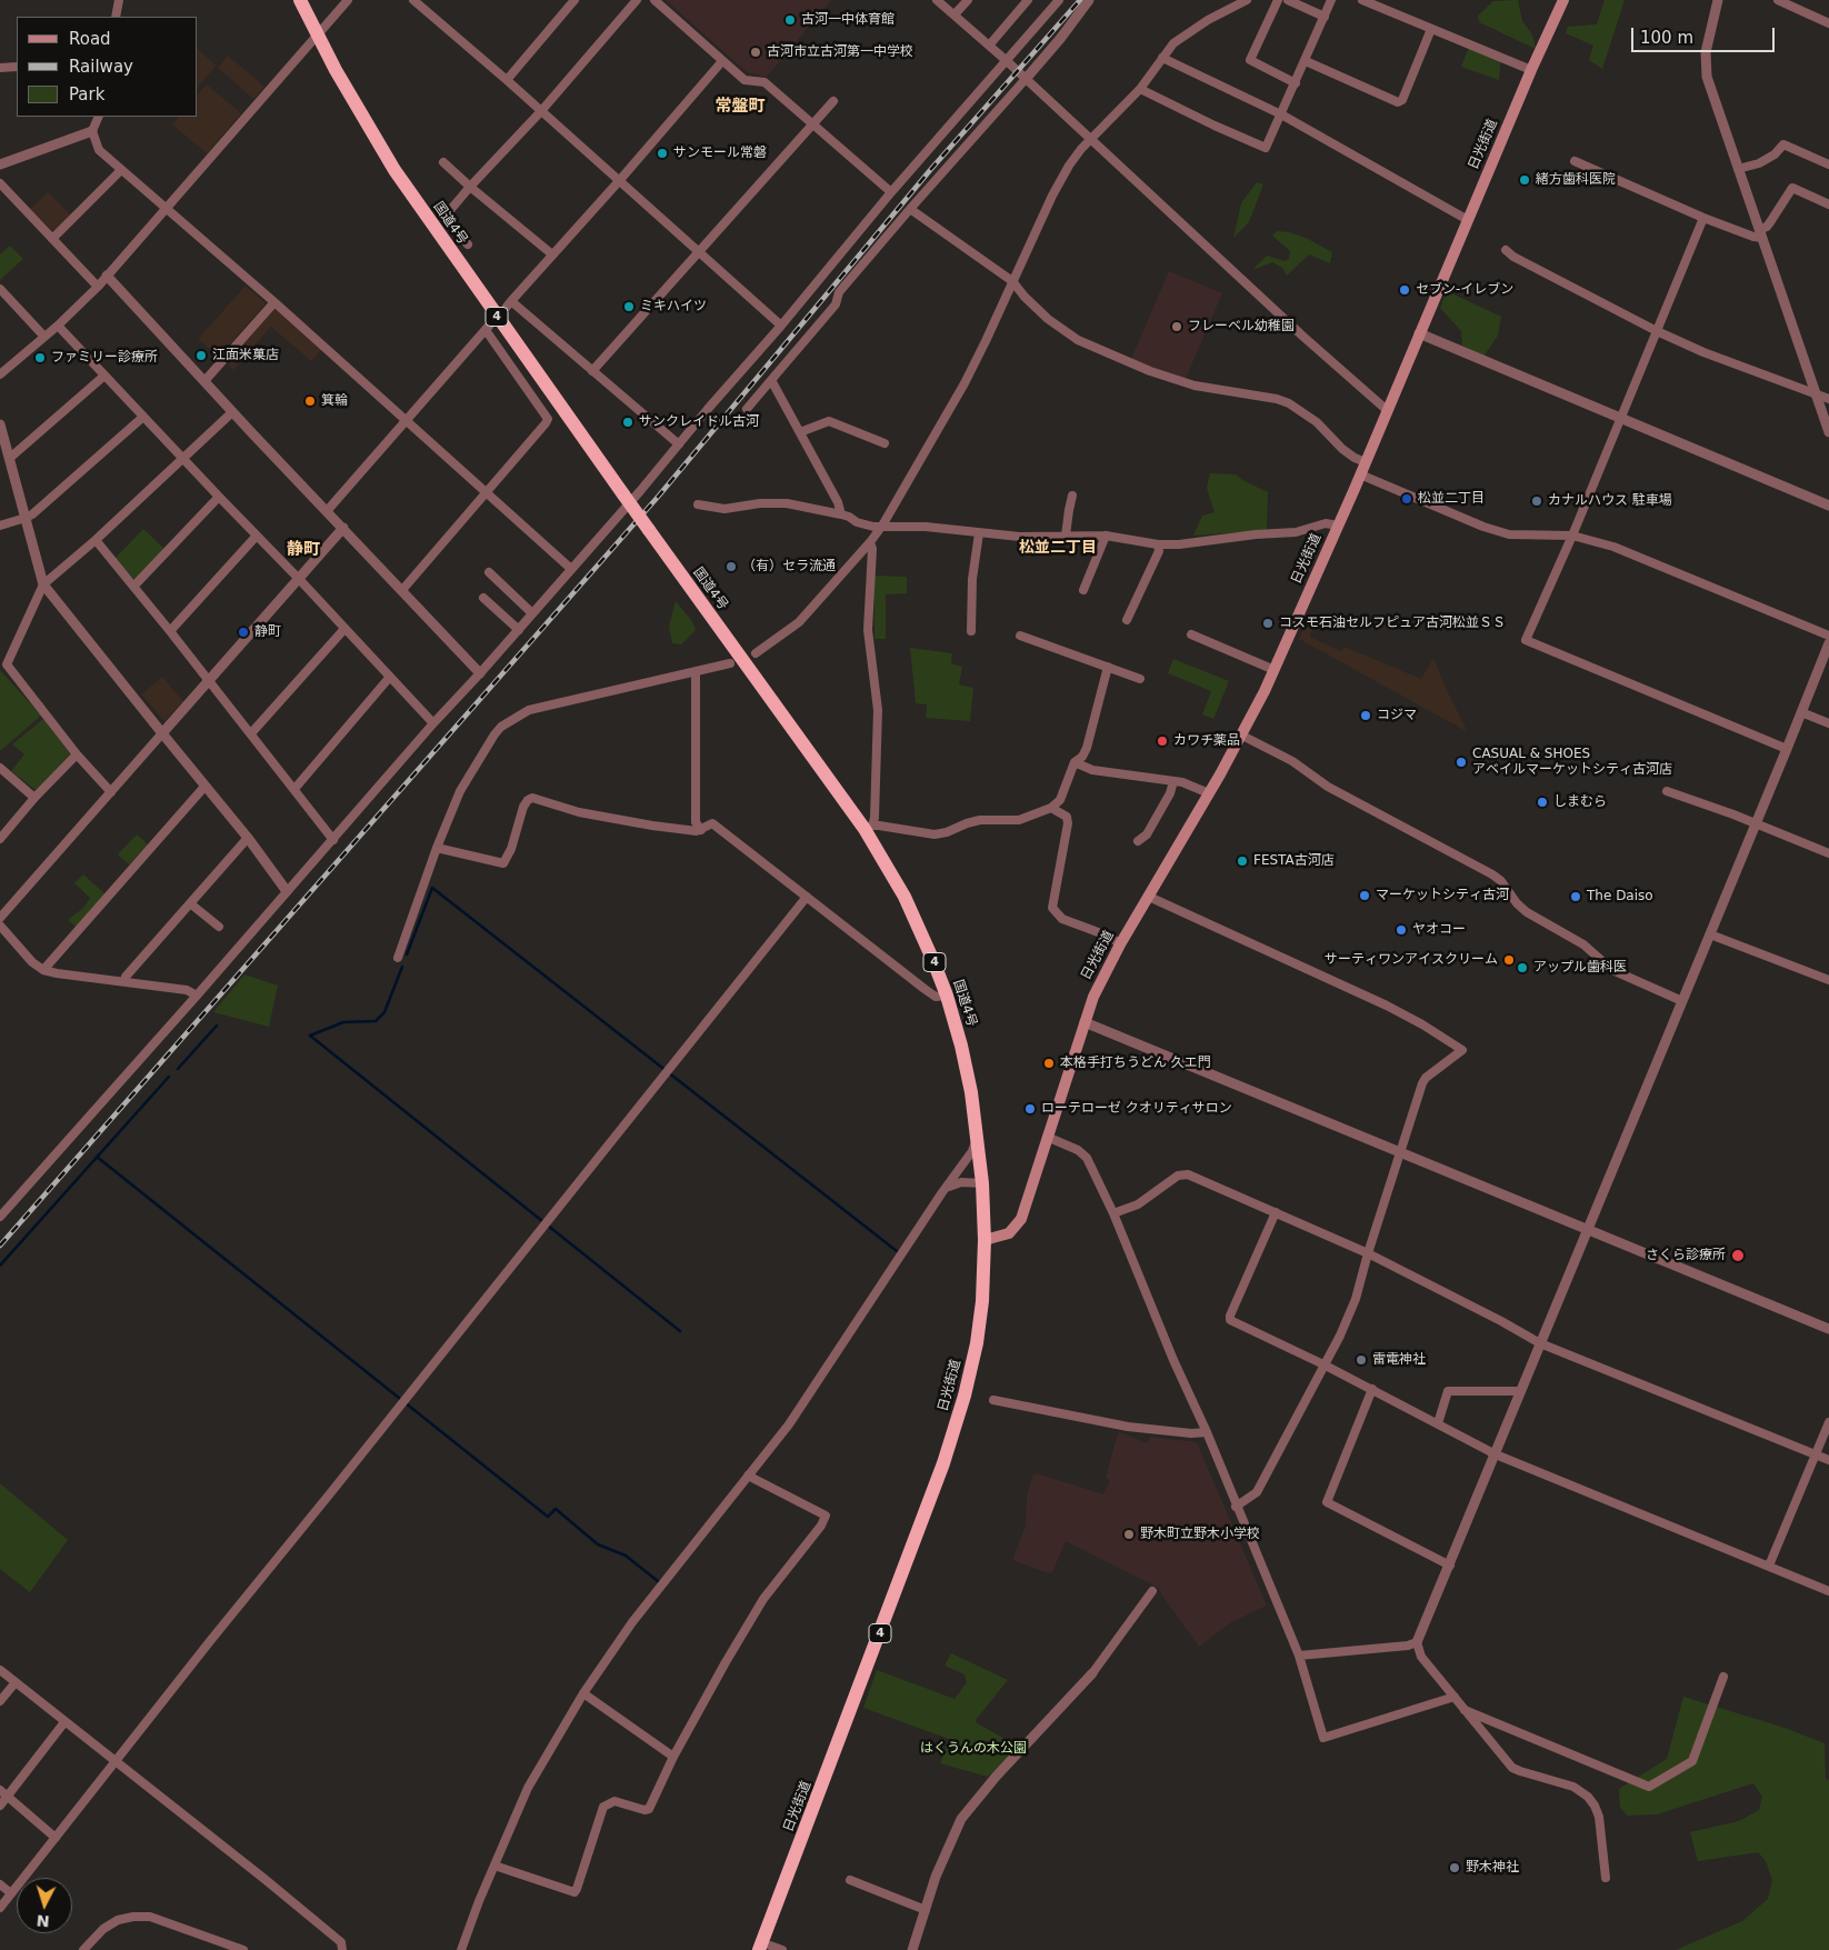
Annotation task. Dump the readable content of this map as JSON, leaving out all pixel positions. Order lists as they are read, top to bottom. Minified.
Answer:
{"streets":{"highway":["日光街道","国道4号","4"]},"crossings":[["日光街道","国道4号"]],"districts":["常盤町","松並二丁目","静町"],"parks":["はくうんの木公園"],"places":["古河一中体育館","古河市立古河第一中学校","サンモール常磐","緒方歯科医院","セブン-イレブン","ミキハイツ","フレーベル幼稚園","江面米菓店","ファミリー診療所","箕輪","サンクレイドル古河","松並二丁目","カナルハウス 駐車場","（有）セラ流通","コスモ石油セルフピュア古河松並ＳＳ","静町","コジマ","カワチ薬品","CASUAL & SHOES アベイルマーケットシティ古河店","しまむら","FESTA古河店","マーケットシティ古河","The Daiso","ヤオコー","サーティワンアイスクリーム","アップル歯科医","本格手打ちうどん 久エ門","ローテローゼ クオリティサロン","さくら診療所","雷電神社","野木町立野木小学校","野木神社"],"legend":["Road","Railway","Park"],"scale_bar":"100 m","north":"bottom"}
